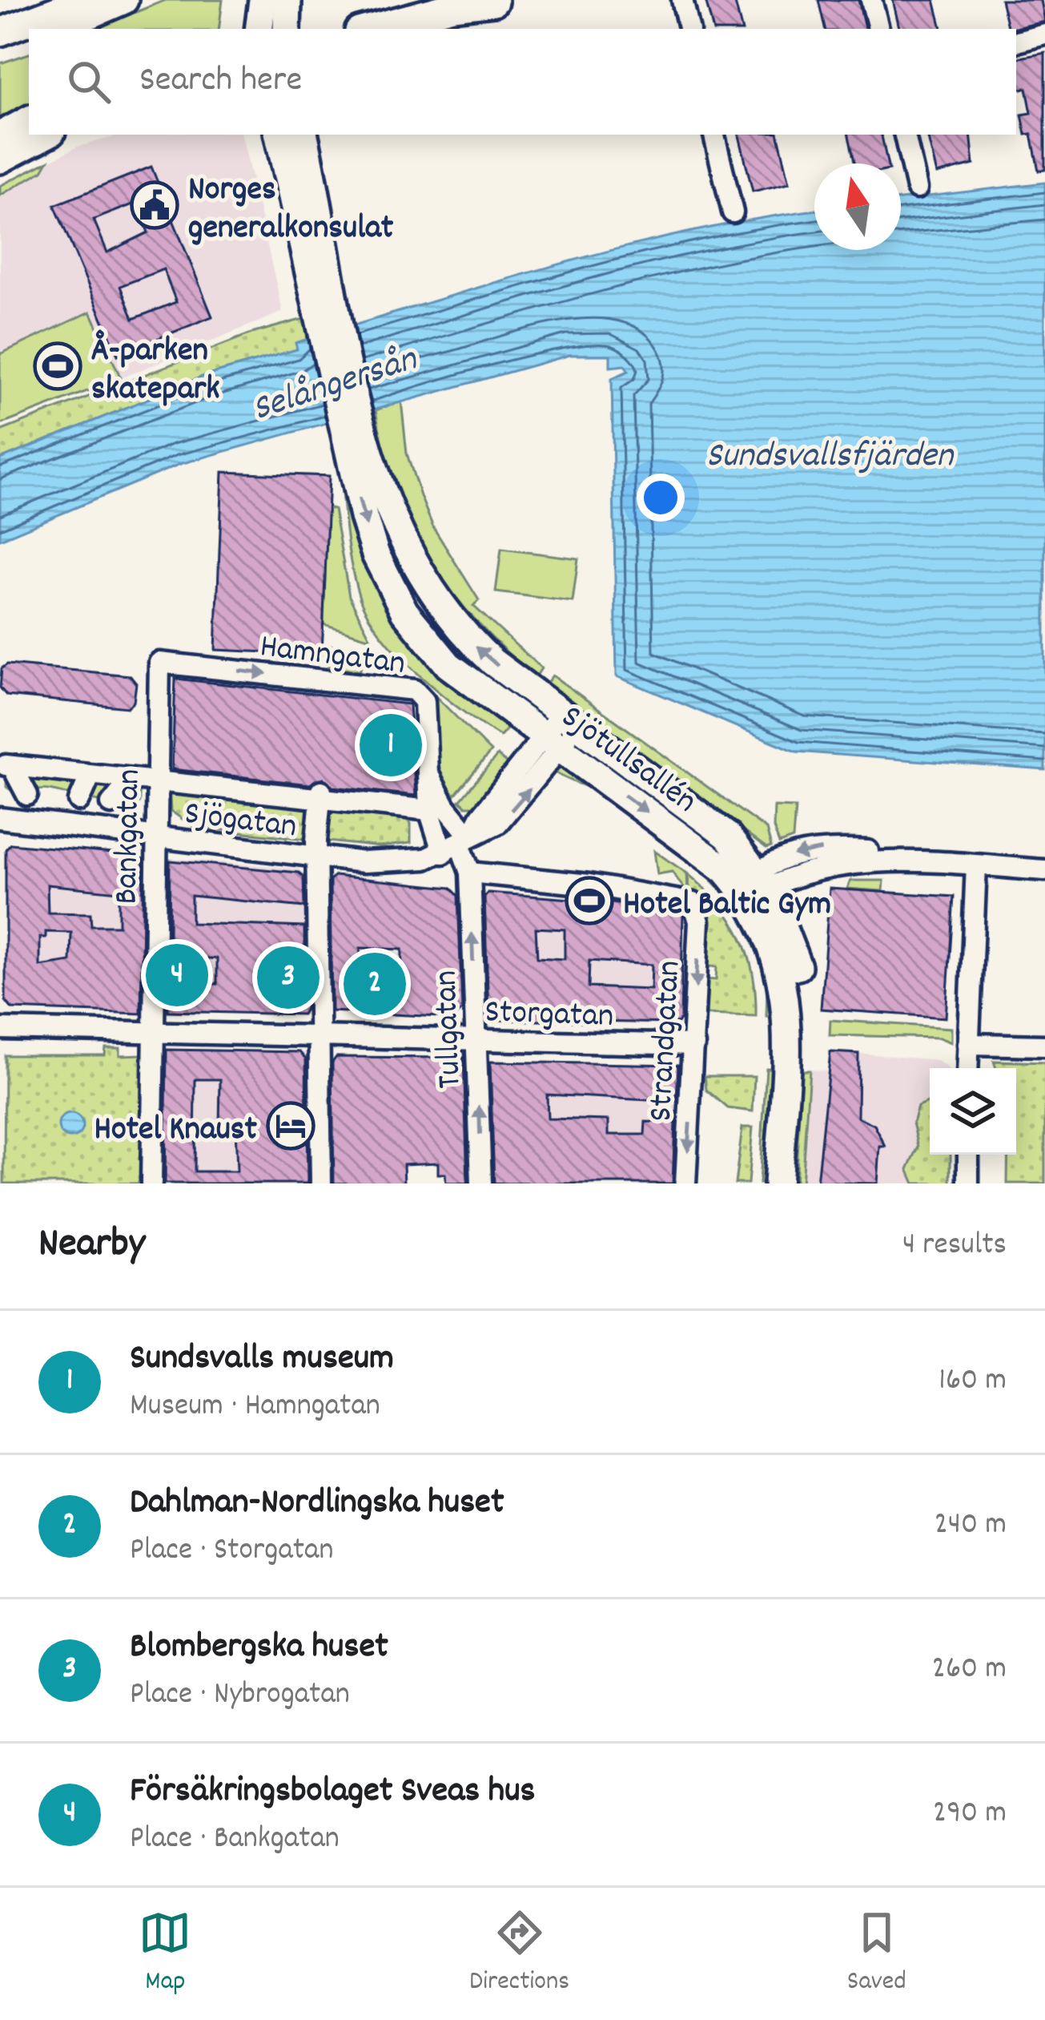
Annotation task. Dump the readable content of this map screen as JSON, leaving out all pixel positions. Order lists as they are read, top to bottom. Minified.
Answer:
{"streets":{"main road":["Sjötullsallén"],"street":["Hamngatan","Sjögatan","Bankgatan","Storgatan","Tullgatan","Strandgatan"]},"crossings":[["Hamngatan","Sjögatan"],["Hamngatan","Bankgatan"],["Hamngatan","Tullgatan"],["Hamngatan","Strandgatan"],["Sjögatan","Bankgatan"],["Bankgatan","Storgatan"],["Storgatan","Tullgatan"],["Storgatan","Strandgatan"],["Tullgatan","Strandgatan"]],"water":["Selångersån","Sundsvallsfjärden"],"places":{"public building":["Norges generalkonsulat"],"sports":["Å-parken skatepark","Hotel Baltic Gym"],"hotel":["Hotel Knaust"]},"north":"top","page":{"search":"Search here","pins":["1","4","3","2"],"heading":["Nearby","4 results"],"list":[{"mark":"1","name":"Sundsvalls museum","note":"Museum · Hamngatan","value":"160 m"},{"mark":"2","name":"Dahlman-Nordlingska huset","note":"Place · Storgatan","value":"240 m"},{"mark":"3","name":"Blombergska huset","note":"Place · Nybrogatan","value":"260 m"},{"mark":"4","name":"Försäkringsbolaget Sveas hus","note":"Place · Bankgatan","value":"290 m"}],"nav":["Map","Directions","Saved"]}}
